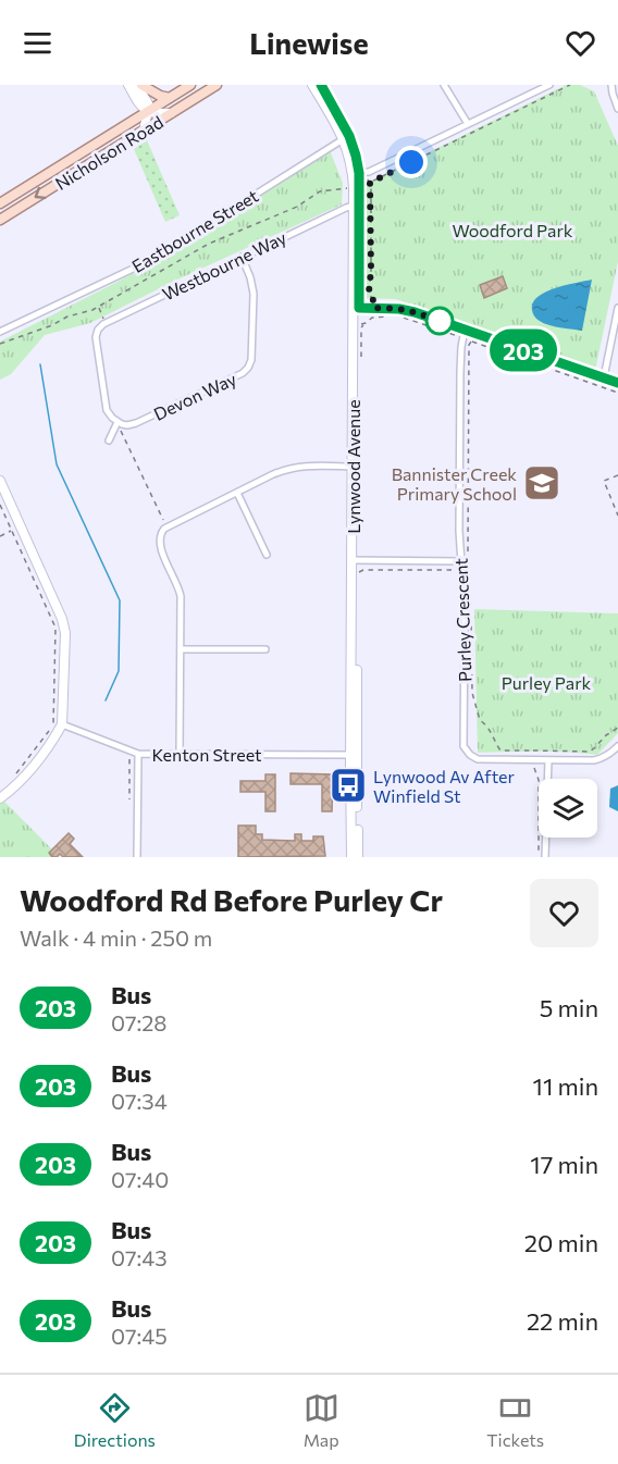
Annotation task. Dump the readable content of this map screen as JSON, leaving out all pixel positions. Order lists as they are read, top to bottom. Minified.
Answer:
{"streets":{"main road":["Nicholson Road"],"street":["Eastbourne Street","Westbourne Way","Devon Way","Lynwood Avenue","Purley Crescent","Kenton Street"]},"crossings":[["Eastbourne Street","Lynwood Avenue"],["Westbourne Way","Devon Way"],["Westbourne Way","Lynwood Avenue"],["Lynwood Avenue","Kenton Street"]],"parks":["Woodford Park","Purley Park"],"places":{"school or university":["Bannister Creek Primary School"],"bus stop":["Lynwood Av After Winfield St"]},"lines":["bus line 203"],"page":{"header":"Linewise","on_map":"203","heading":["Woodford Rd Before Purley Cr","Walk · 4 min · 250 m"],"list":[{"mark":"203","name":"Bus","note":"07:28","value":"5 min"},{"mark":"203","name":"Bus","note":"07:34","value":"11 min"},{"mark":"203","name":"Bus","note":"07:40","value":"17 min"},{"mark":"203","name":"Bus","note":"07:43","value":"20 min"},{"mark":"203","name":"Bus","note":"07:45","value":"22 min"}],"tabs":["Directions","Map","Tickets"]}}
